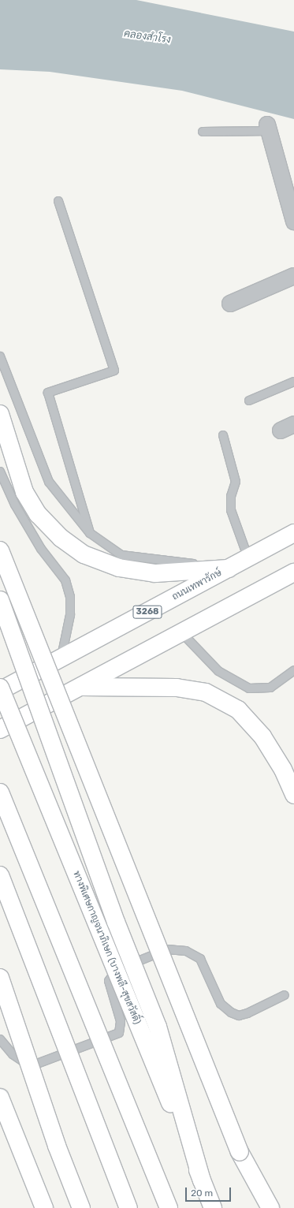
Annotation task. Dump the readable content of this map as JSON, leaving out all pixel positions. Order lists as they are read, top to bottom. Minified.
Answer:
{"streets":{"main road":["ถนนเทพารักษ์","3268","ทางพิเศษกาญจนาภิเษก (บางพลี-สุขสวัสดิ์)"]},"crossings":[["ถนนเทพารักษ์","ทางพิเศษกาญจนาภิเษก (บางพลี-สุขสวัสดิ์)"]],"water":["คลองสำโรง"],"scale_bar":"20 m"}
